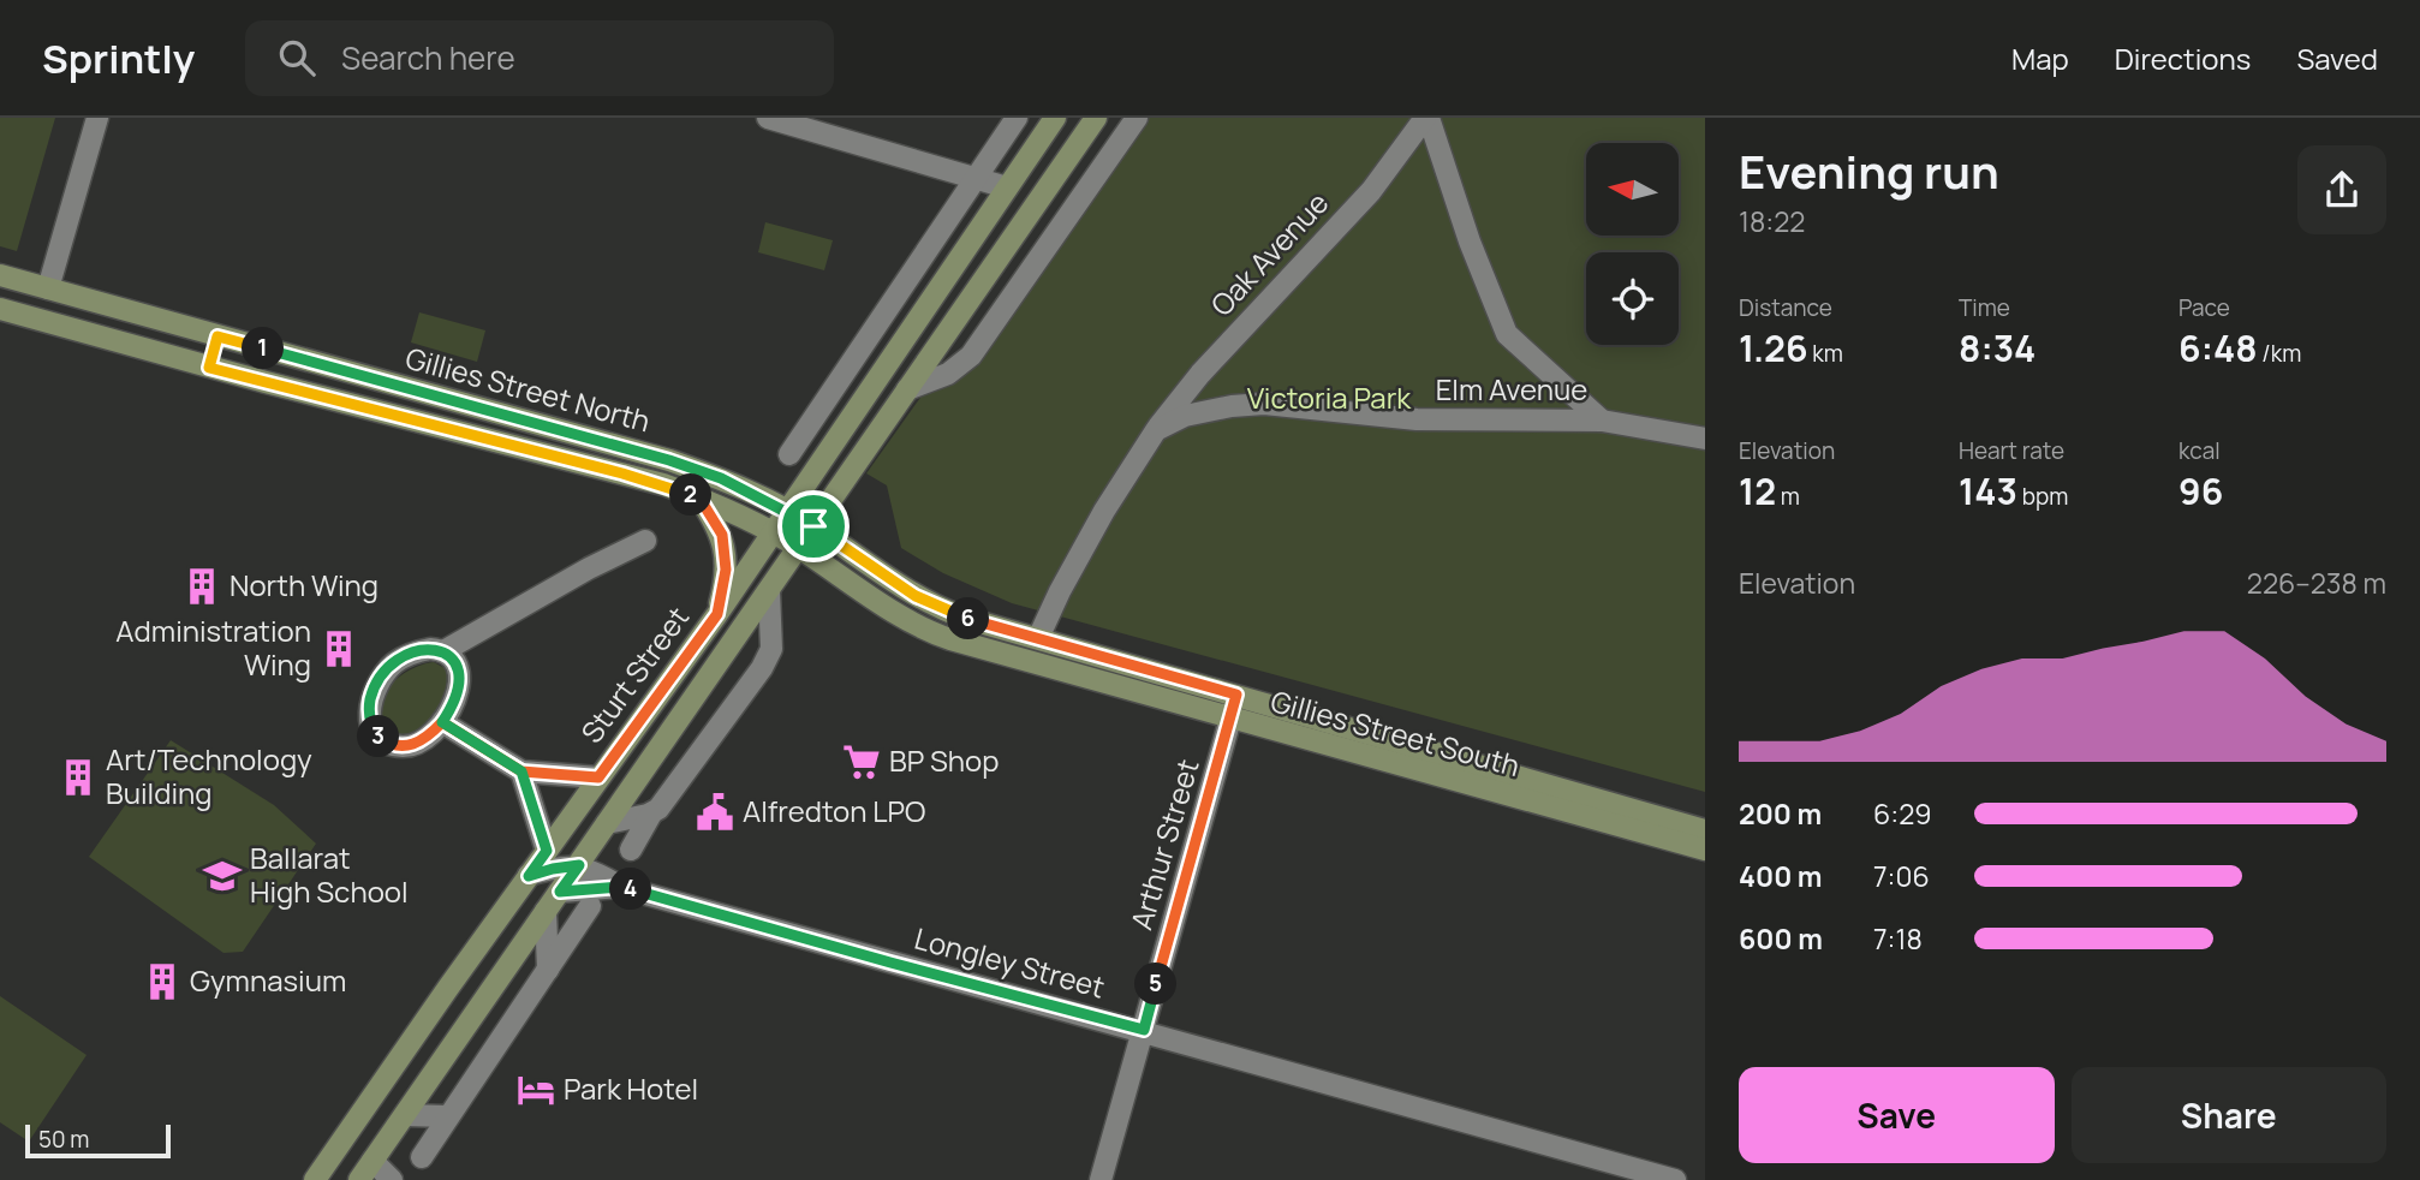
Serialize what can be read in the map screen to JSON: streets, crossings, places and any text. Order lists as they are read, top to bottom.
{
  "streets": {
    "main road": ["Gillies Street North", "Sturt Street", "Gillies Street South"],
    "street": [
      "Oak Avenue",
      "Elm Avenue",
      "Arthur Street",
      "Longley Street"
    ]
  },
  "crossings": [
    ["Oak Avenue", "Elm Avenue"],
    ["Gillies Street North", "Sturt Street"],
    ["Gillies Street North", "Gillies Street South"],
    ["Sturt Street", "Gillies Street South"],
    ["Sturt Street", "Longley Street"],
    ["Gillies Street South", "Arthur Street"],
    ["Arthur Street", "Longley Street"]
  ],
  "parks": ["Victoria Park"],
  "places": {
    "building": [
      "North Wing",
      "Administration Wing",
      "Art/Technology Building",
      "Gymnasium"
    ],
    "supermarket": ["BP Shop"],
    "public building": ["Alfredton LPO"],
    "school or university": ["Ballarat High School"],
    "hotel": ["Park Hotel"]
  },
  "scale_bar": "50 m",
  "north": "left",
  "page": {
    "header": "Sprintly",
    "search": "Search here",
    "nav": ["Map", "Directions", "Saved"],
    "heading": ["Evening run", "18:22"],
    "stats": [
      ["Distance", "1.26 km"],
      ["Time", "8:34"],
      ["Pace", "6:48 /km"],
      ["Elevation", "12 m"],
      ["Heart rate", "143 bpm"],
      ["kcal", "96"]
    ],
    "pins": [
      "1",
      "2",
      "6",
      "3",
      "4",
      "5"
    ],
    "chart": ["Elevation", "226–238 m"],
    "list": [
      {
        "name": "200 m",
        "note": "6:29"
      },
      {
        "name": "400 m",
        "note": "7:06"
      },
      {
        "name": "600 m",
        "note": "7:18"
      }
    ],
    "buttons": ["Save", "Share"],
    "scale": "50 m"
  }
}
